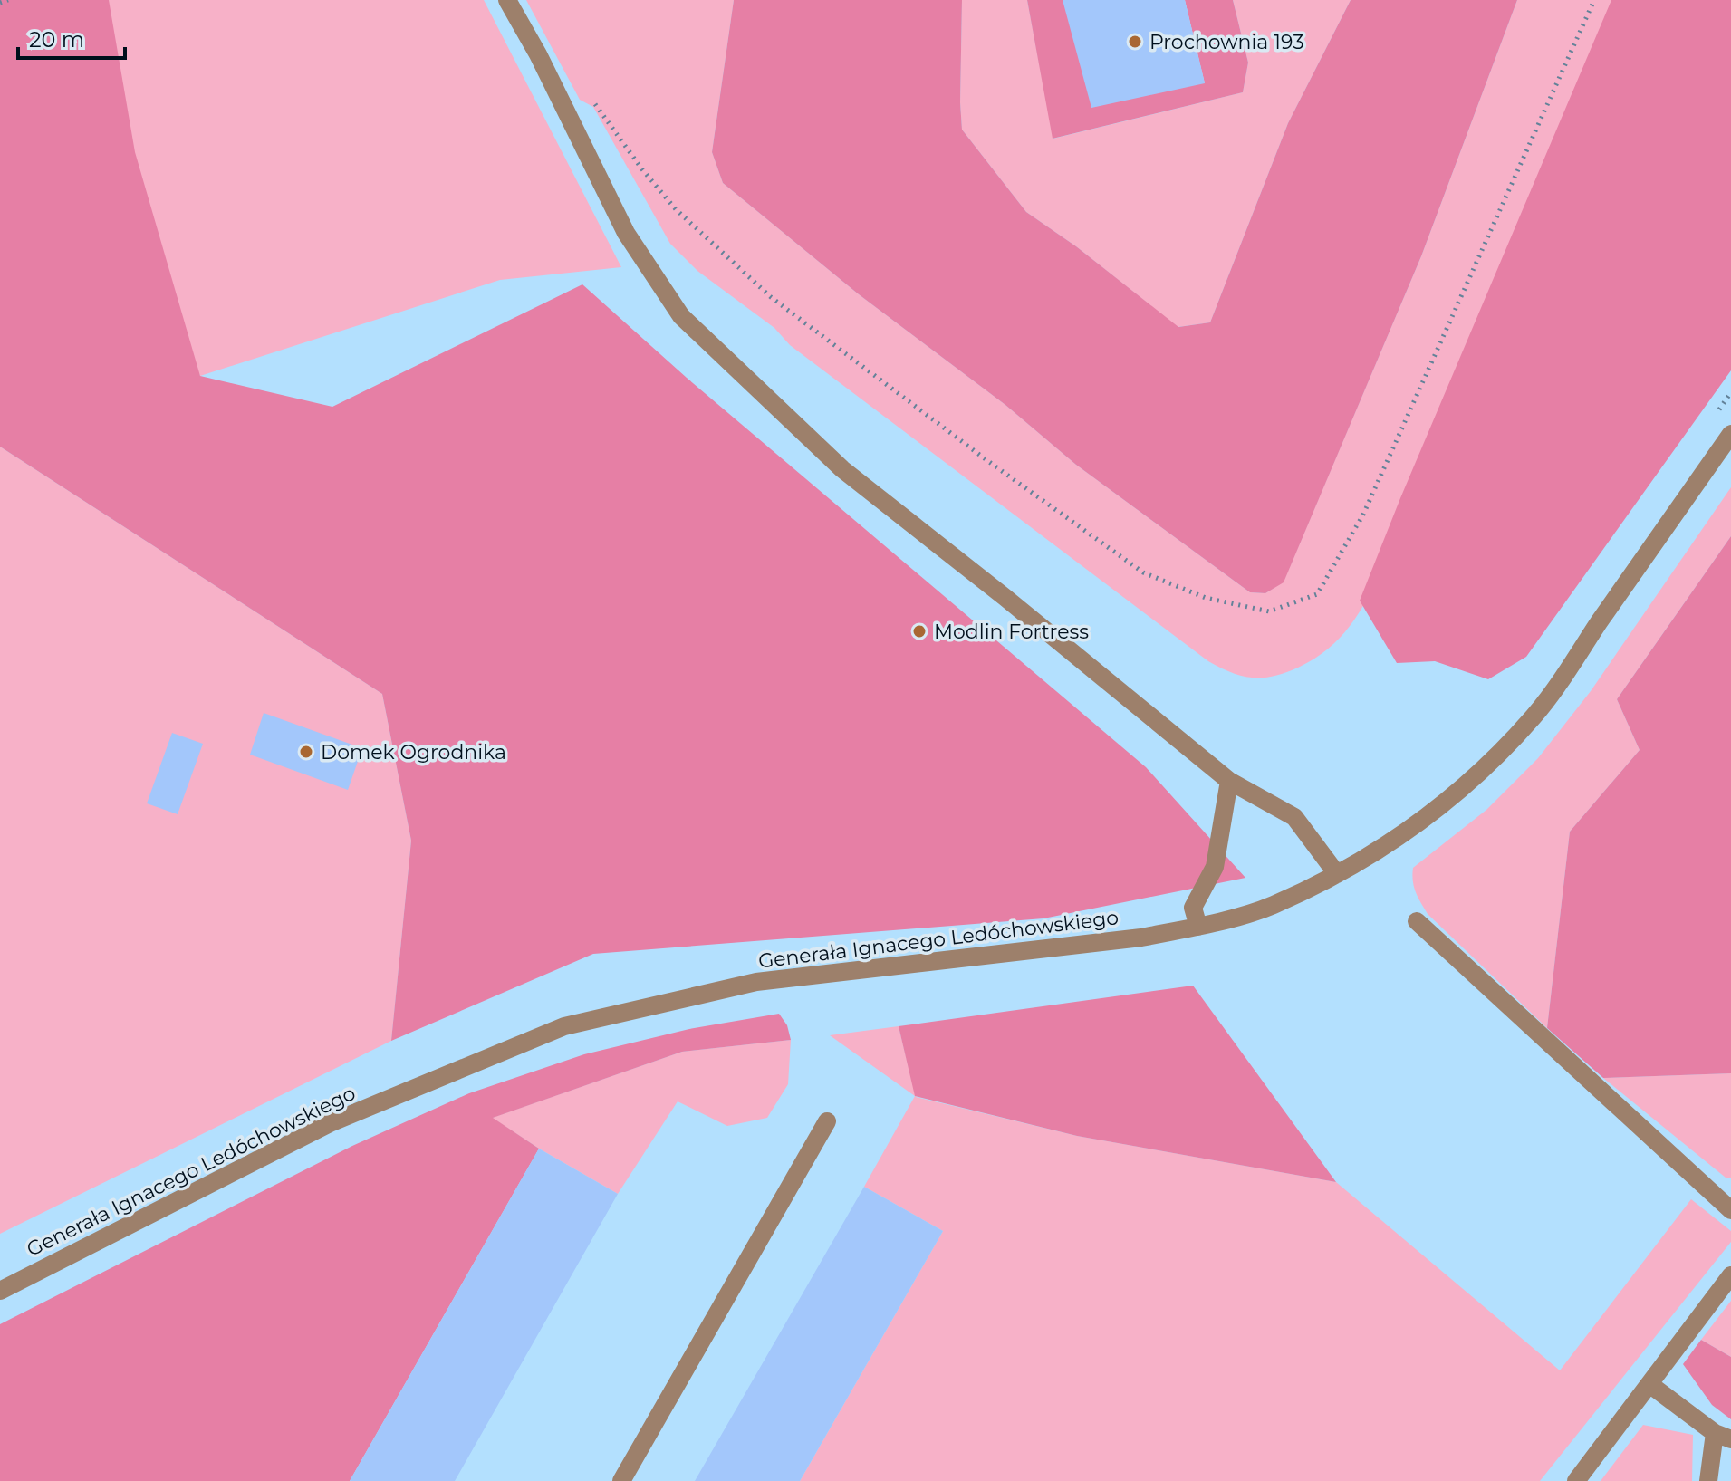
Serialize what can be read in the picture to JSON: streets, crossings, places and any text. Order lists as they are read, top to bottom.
{
  "streets": {
    "street": ["Generała Ignacego Ledóchowskiego"]
  },
  "places": ["Prochownia 193", "Modlin Fortress", "Domek Ogrodnika"],
  "scale_bar": "20 m"
}
